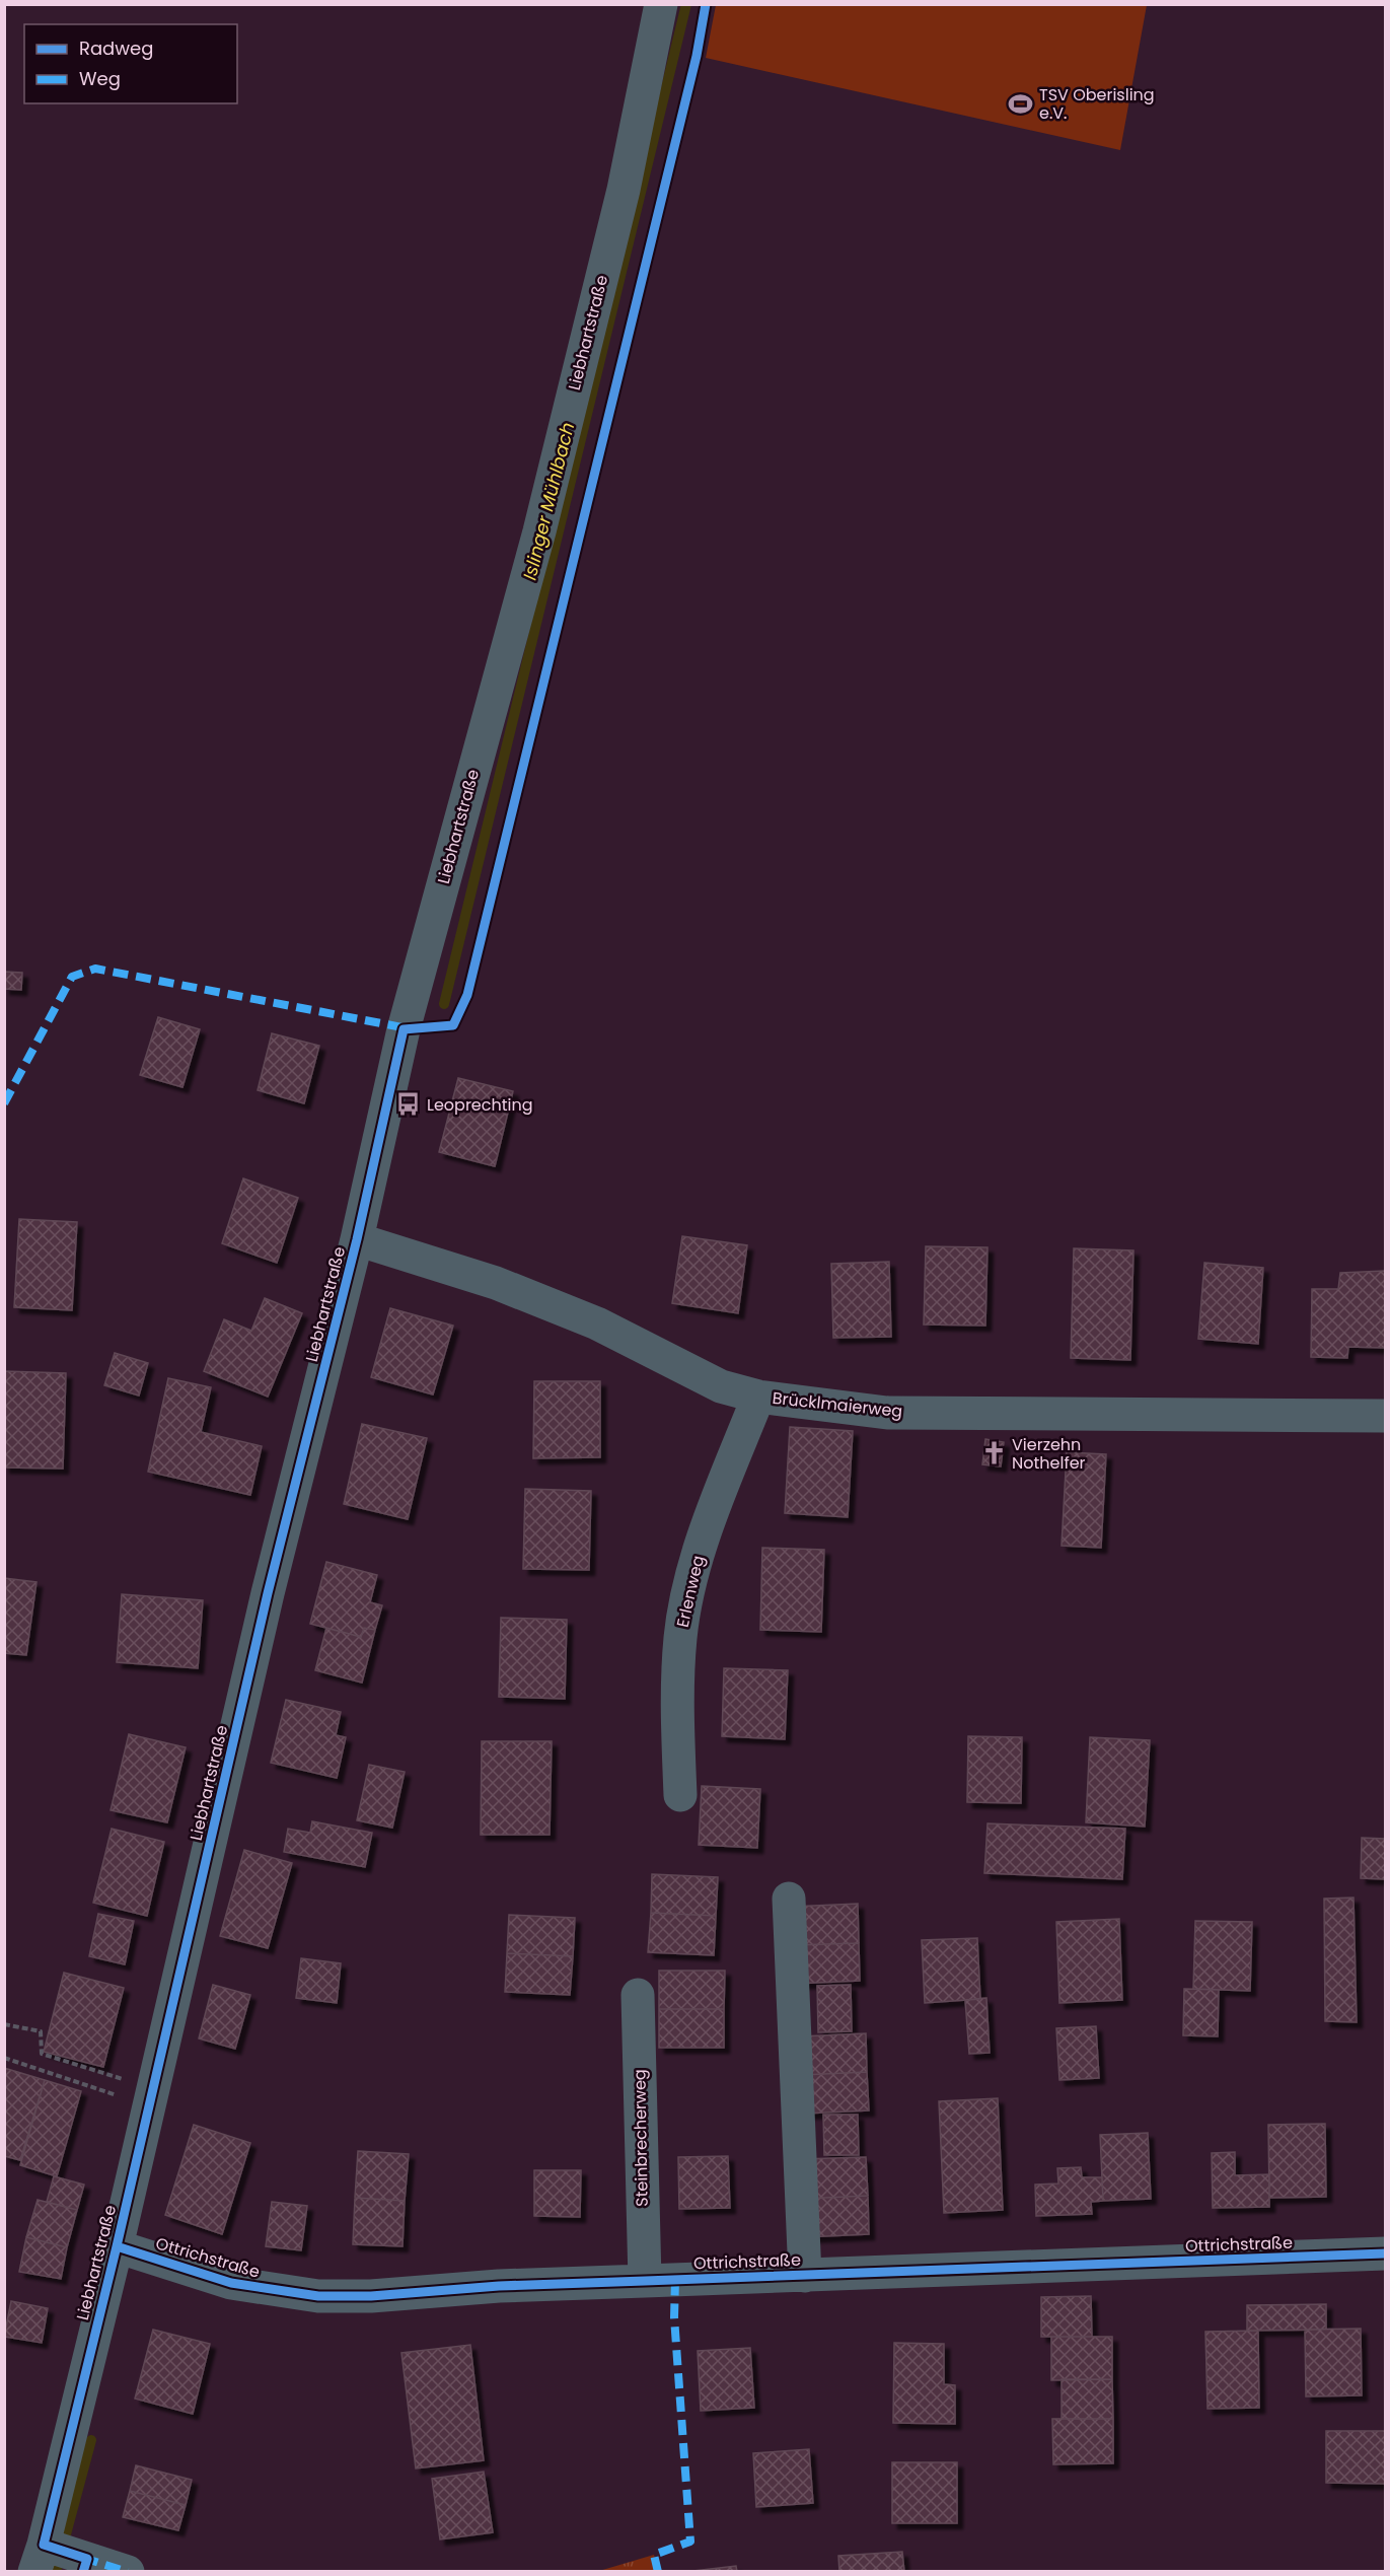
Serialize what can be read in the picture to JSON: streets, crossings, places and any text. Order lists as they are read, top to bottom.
{
  "streets": {
    "street": [
      "Liebhartstraße",
      "Brücklmaierweg",
      "Erlenweg",
      "Steinbrecherweg",
      "Ottrichstraße"
    ]
  },
  "crossings": [
    ["Liebhartstraße", "Brücklmaierweg"],
    ["Liebhartstraße", "Ottrichstraße"],
    ["Brücklmaierweg", "Erlenweg"],
    ["Steinbrecherweg", "Ottrichstraße"]
  ],
  "water": ["Islinger Mühlbach"],
  "places": {
    "sports": ["TSV Oberisling e.V."],
    "bus stop": ["Leoprechting"],
    "church": ["Vierzehn Nothelfer"]
  },
  "legend": ["Radweg", "Weg"]
}
